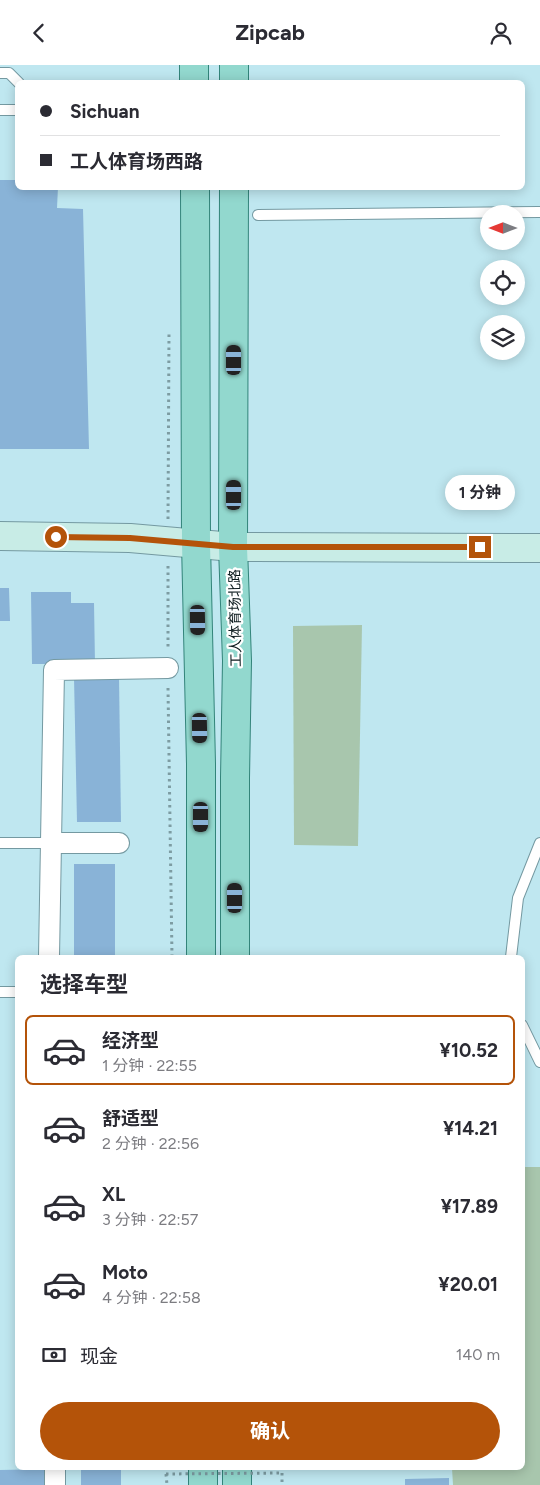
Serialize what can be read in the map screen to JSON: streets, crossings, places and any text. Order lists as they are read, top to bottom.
{
  "streets": {
    "main road": ["工人体育场北路"]
  },
  "north": "left",
  "page": {
    "header": "Zipcab",
    "banner": ["Sichuan", "工人体育场西路"],
    "bubble": "1 分钟",
    "heading": "选择车型",
    "list": [
      {
        "name": "经济型",
        "note": "1 分钟 · 22:55",
        "value": "¥10.52"
      },
      {
        "name": "舒适型",
        "note": "2 分钟 · 22:56",
        "value": "¥14.21"
      },
      {
        "name": "XL",
        "note": "3 分钟 · 22:57",
        "value": "¥17.89"
      },
      {
        "name": "Moto",
        "note": "4 分钟 · 22:58",
        "value": "¥20.01"
      }
    ],
    "pay": ["现金", "140 m"],
    "buttons": "确认"
  }
}
